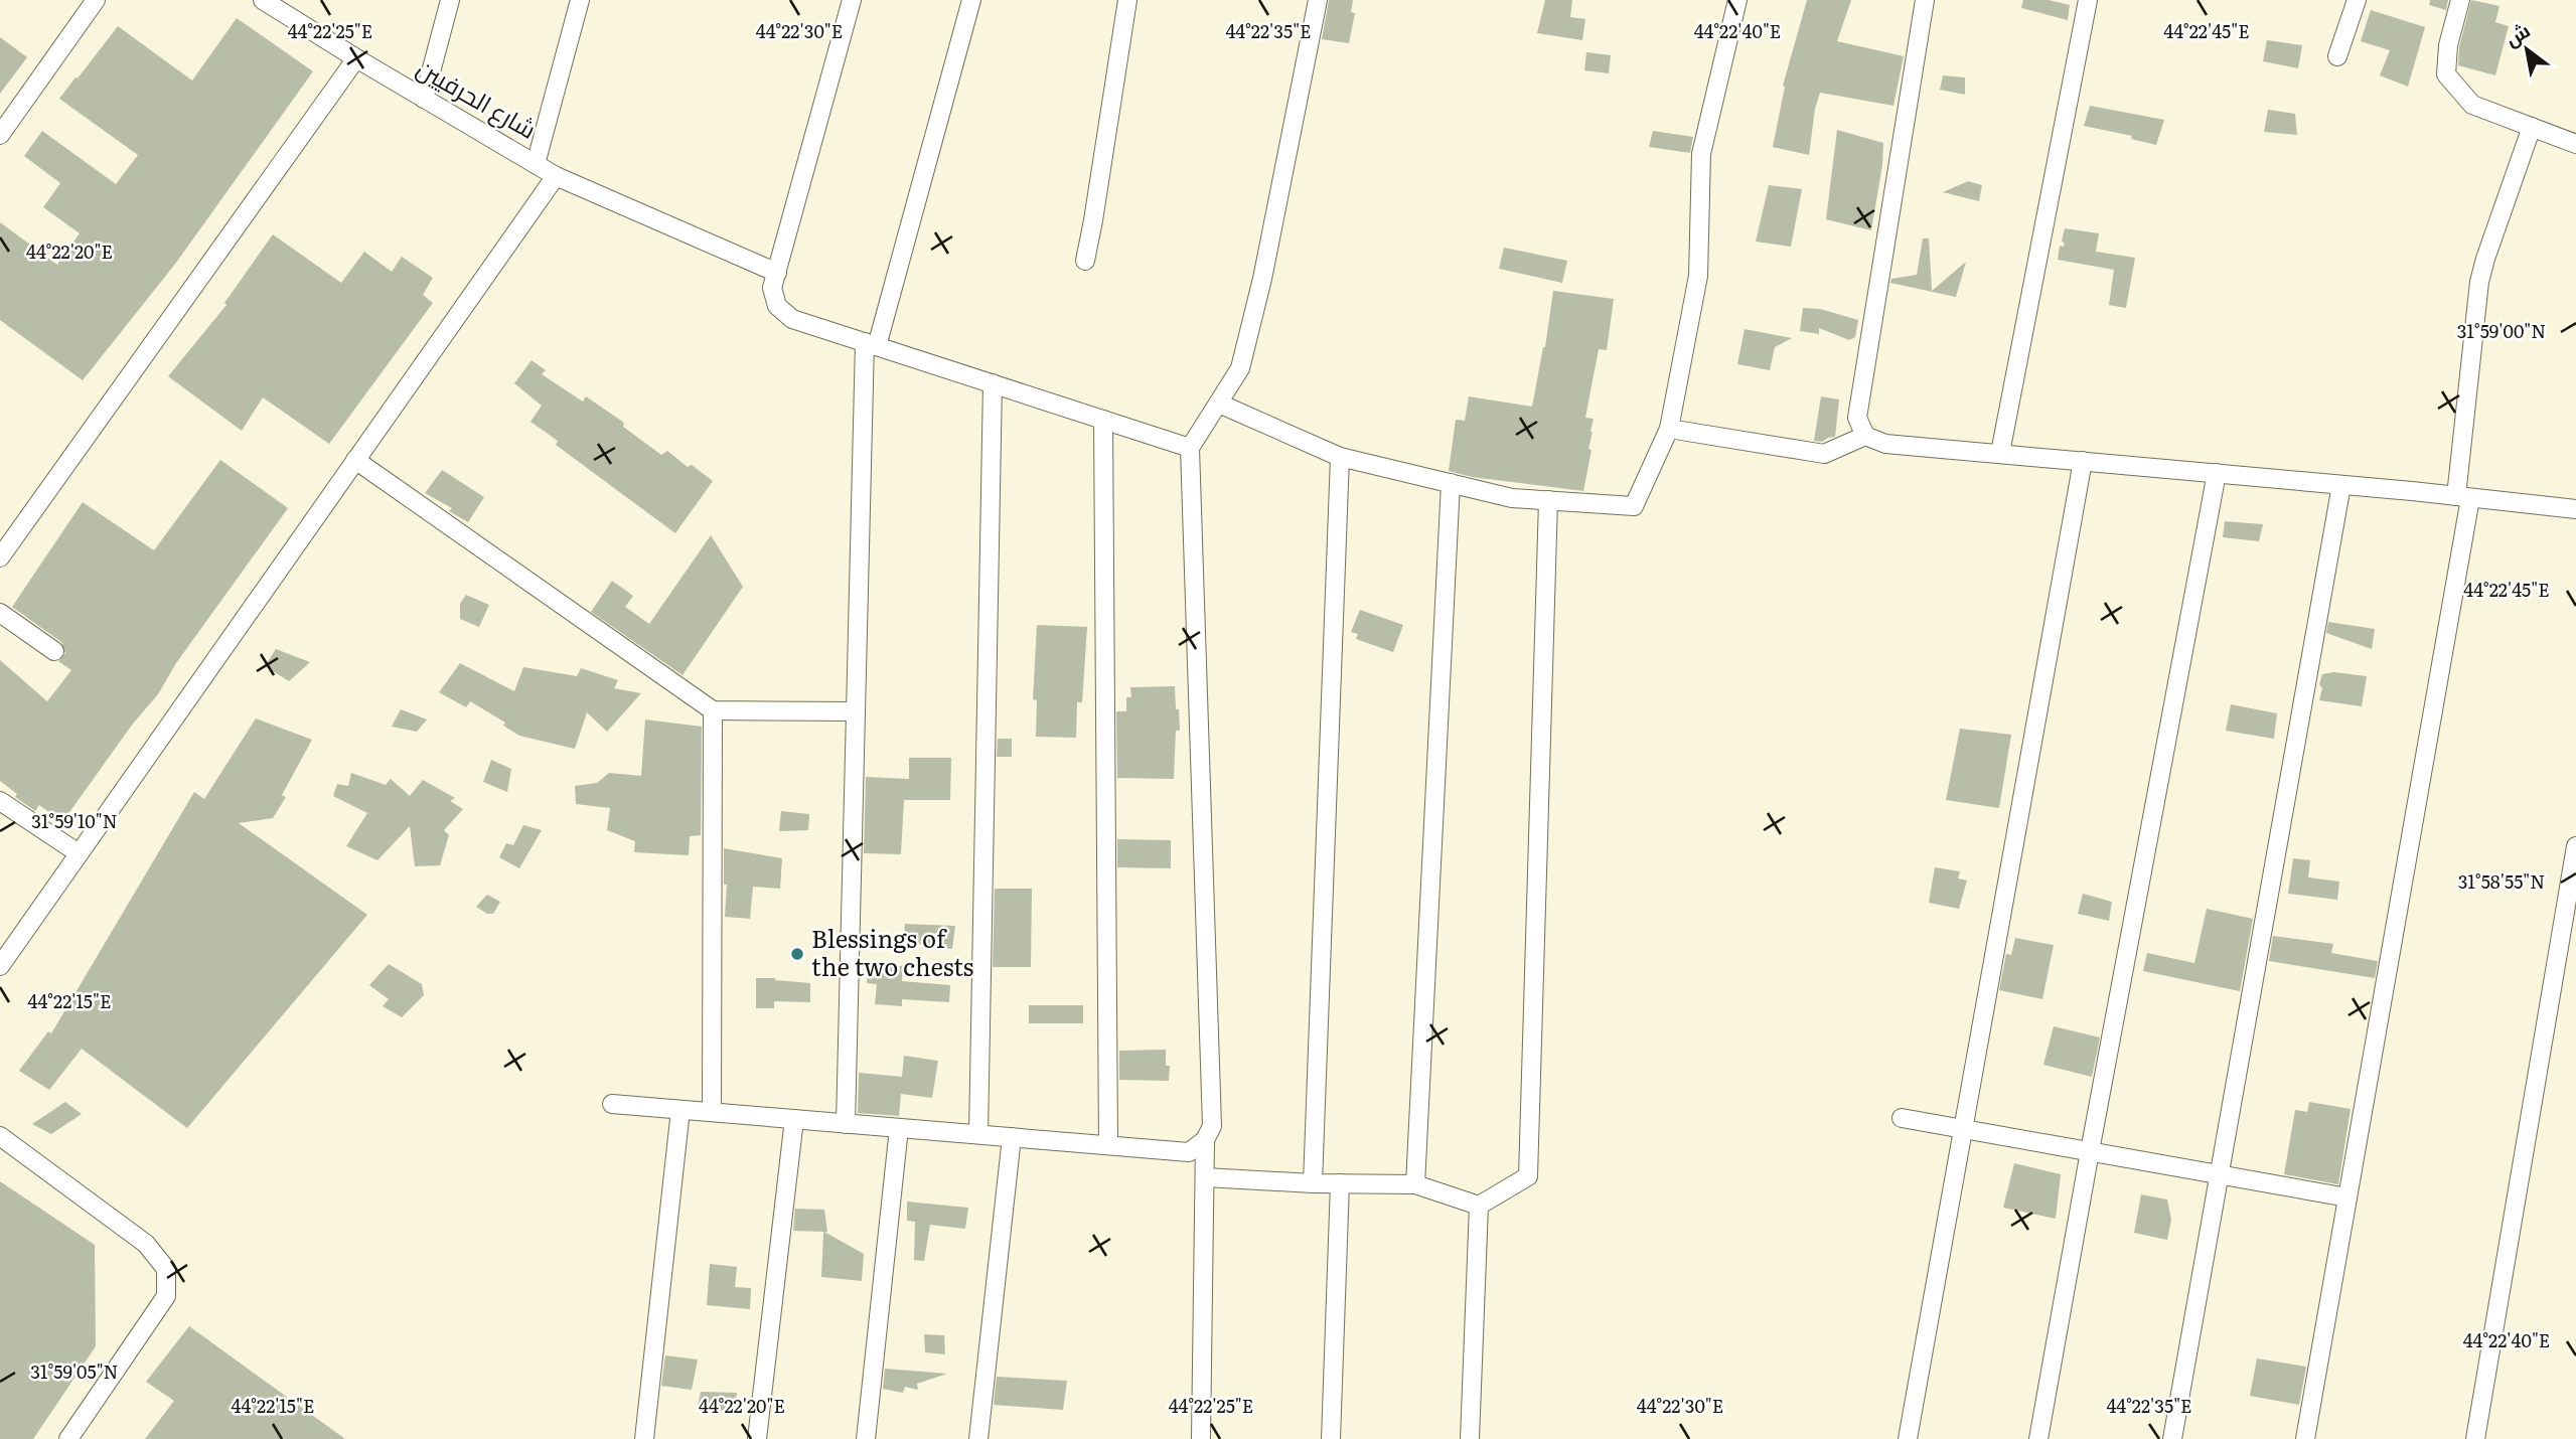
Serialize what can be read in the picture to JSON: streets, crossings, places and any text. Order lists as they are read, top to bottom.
{
  "streets": {
    "street": ["شارع الحرفيين"]
  },
  "places": ["Blessings of the two chests"],
  "north": "top left",
  "coordinates": [
    "44°22'30\"E",
    "44°22'35\"E",
    "44°22'25\"E",
    "44°22'40\"E",
    "44°22'45\"E",
    "44°22'20\"E",
    "31°59'00\"N",
    "31°59'10\"N",
    "31°58'55\"N",
    "44°22'15\"E",
    "31°59'05\"N"
  ]
}
